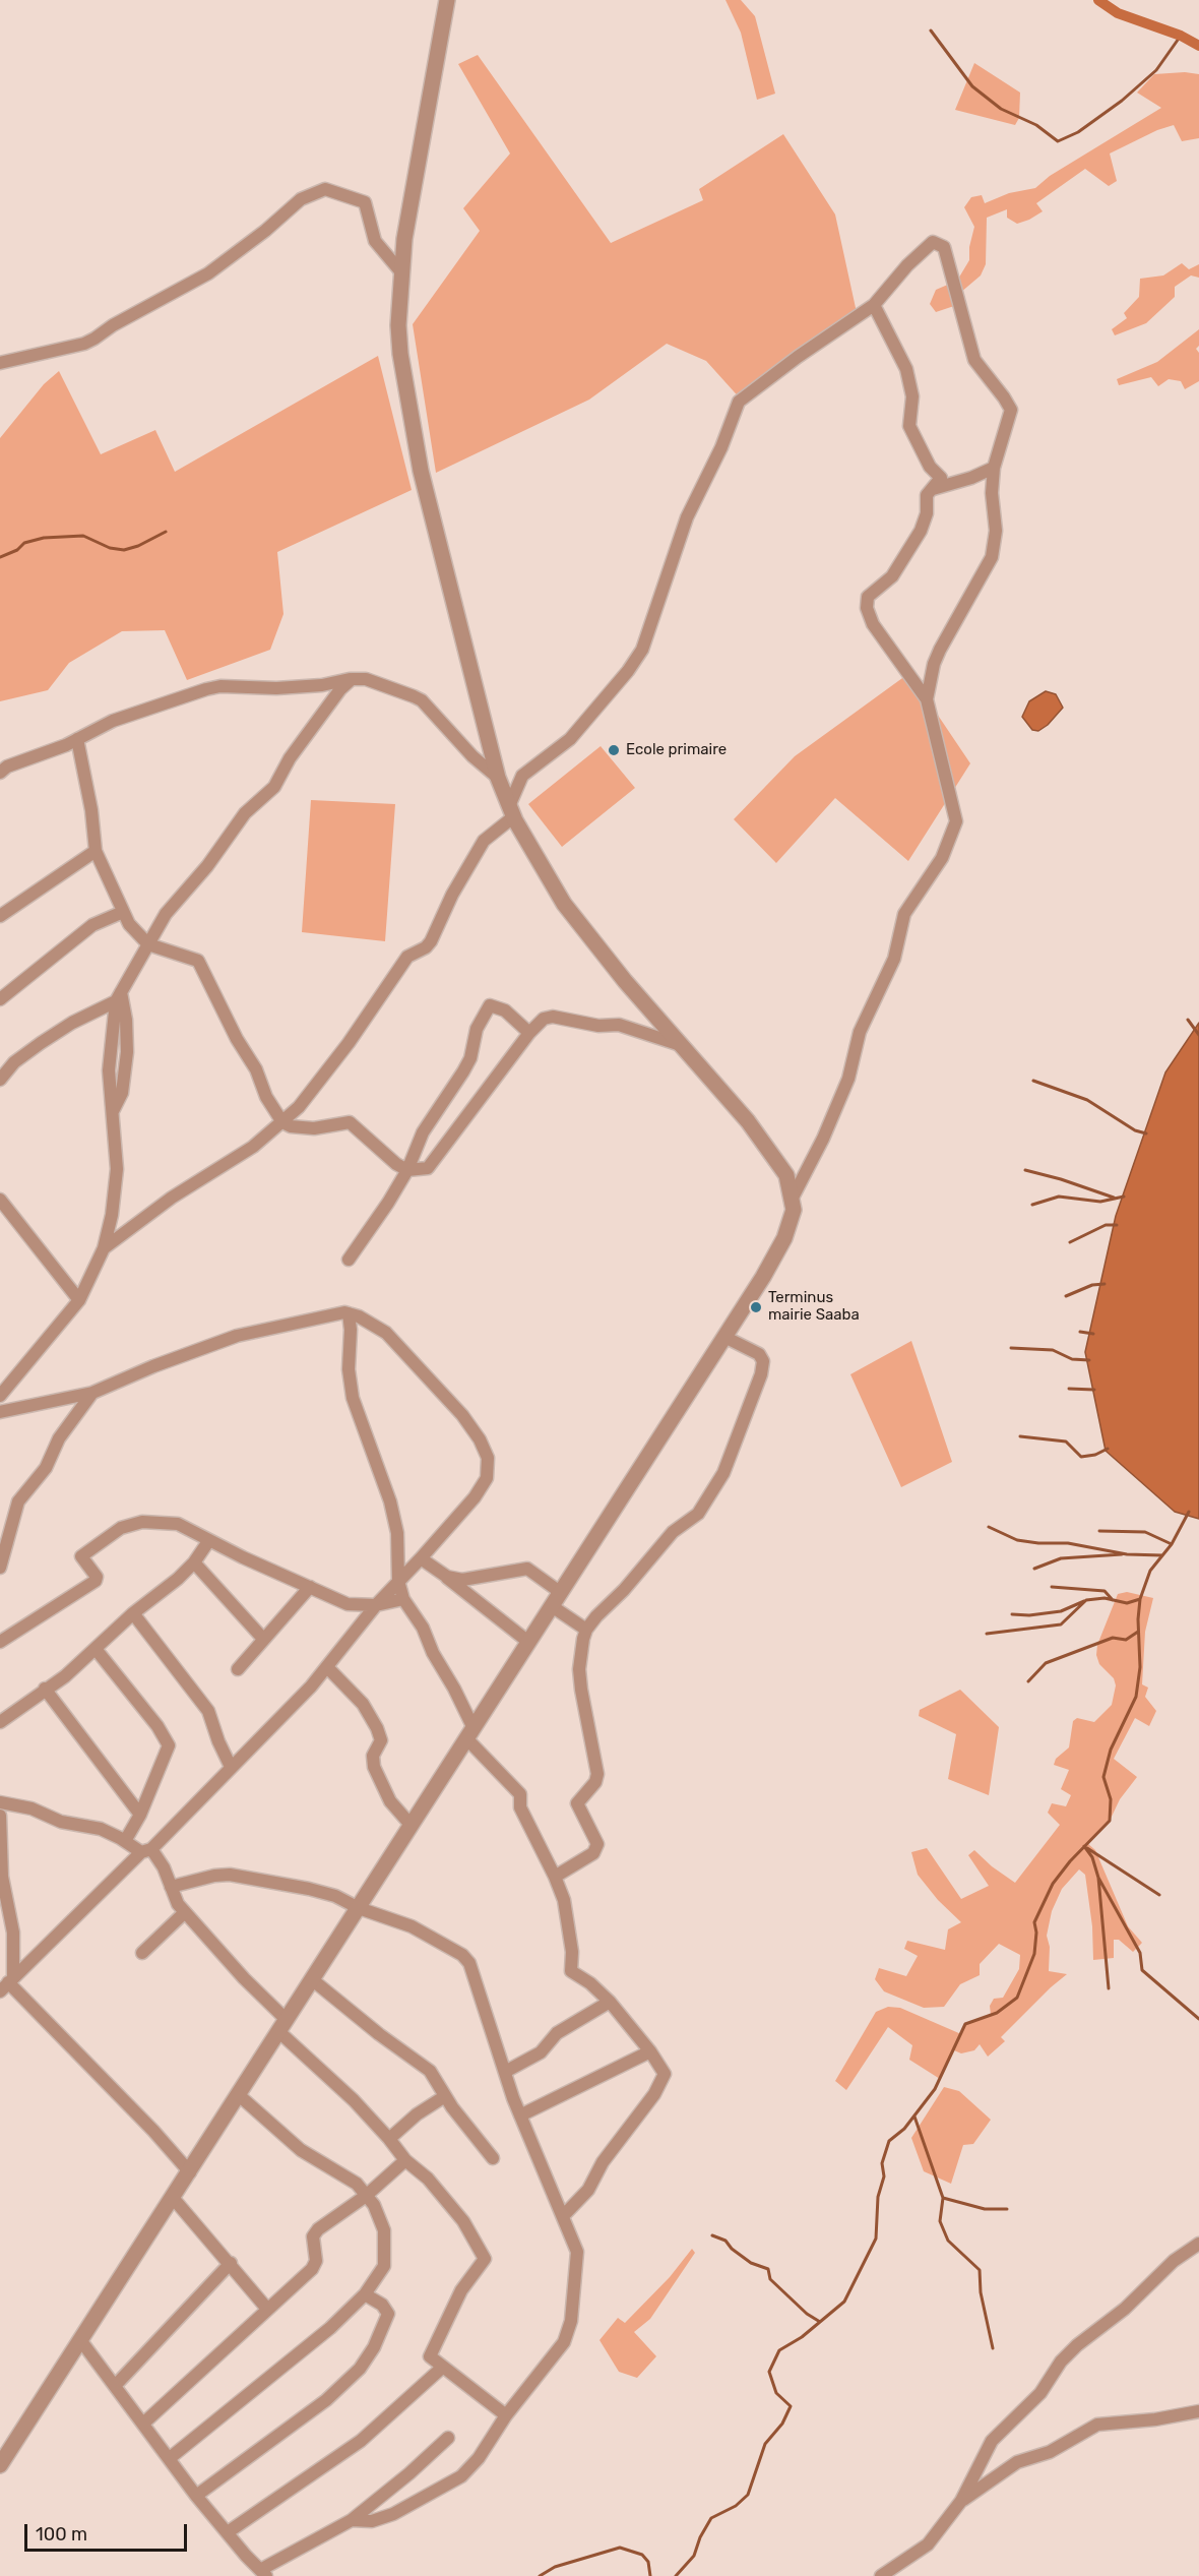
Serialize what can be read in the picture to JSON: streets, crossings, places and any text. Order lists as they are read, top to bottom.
{
  "places": ["Ecole primaire", "Terminus mairie Saaba"],
  "scale_bar": "100 m"
}
